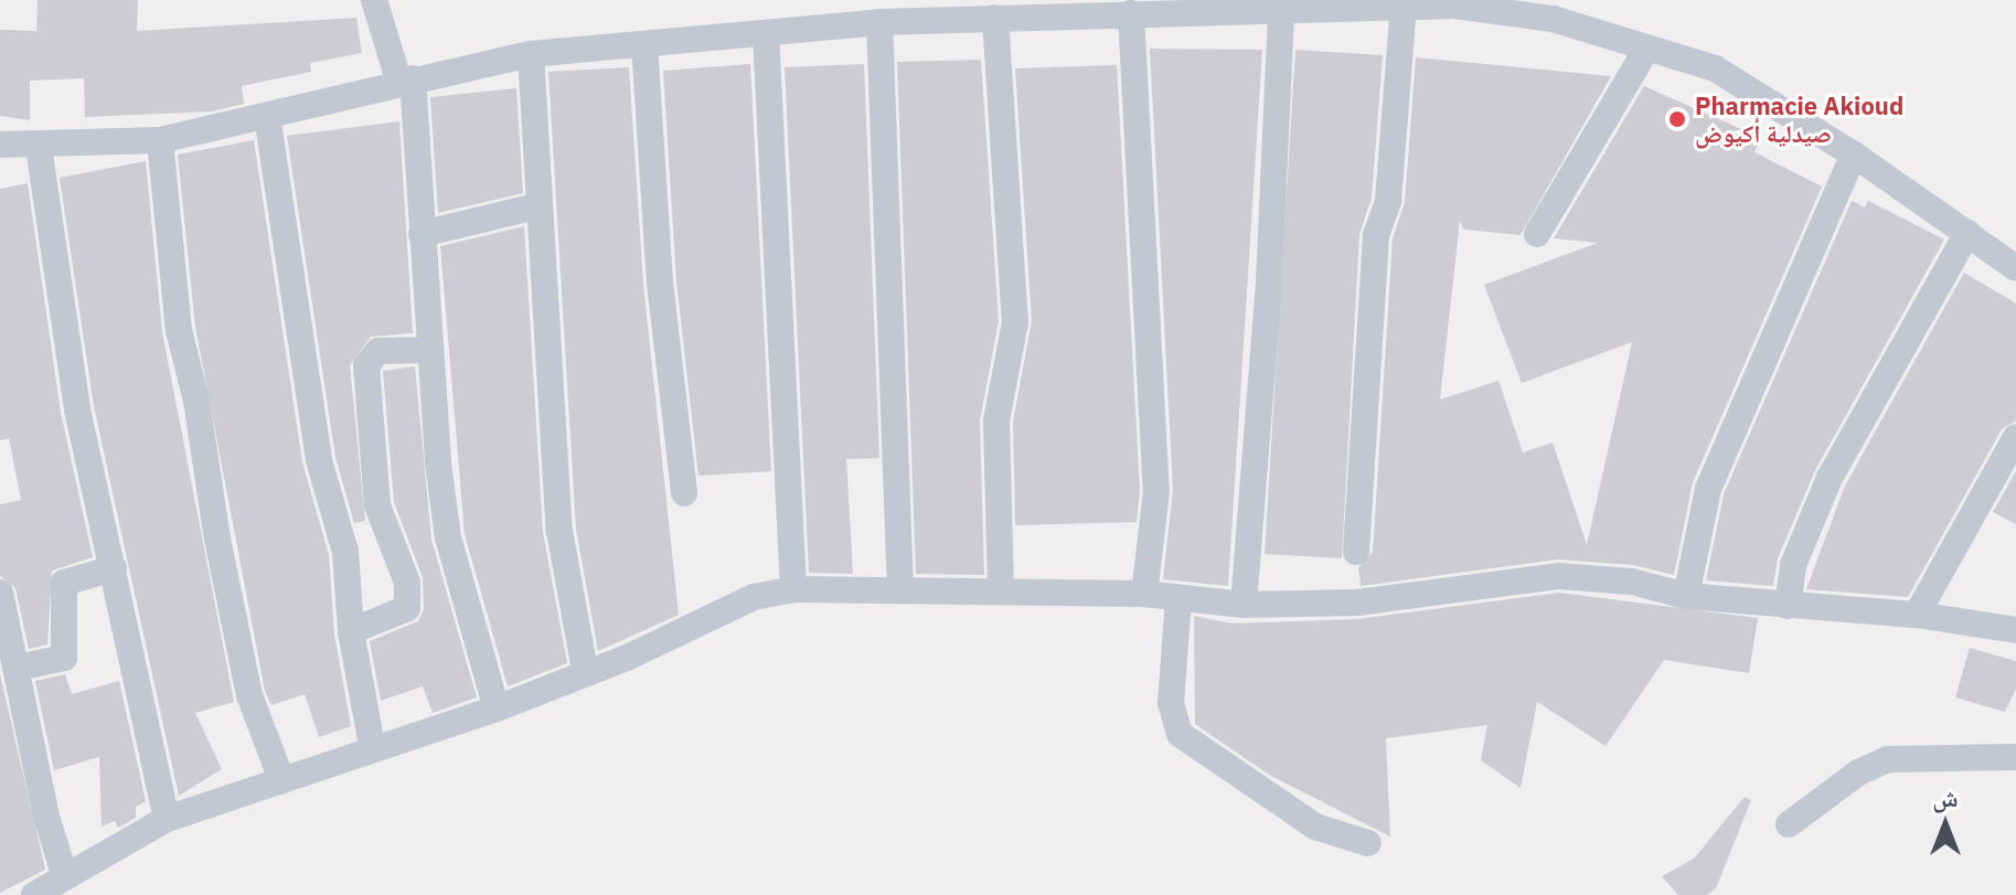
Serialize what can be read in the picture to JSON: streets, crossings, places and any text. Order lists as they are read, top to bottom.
{
  "places": ["Pharmacie Akioud صيدلية أكيوض"],
  "north": "top"
}
